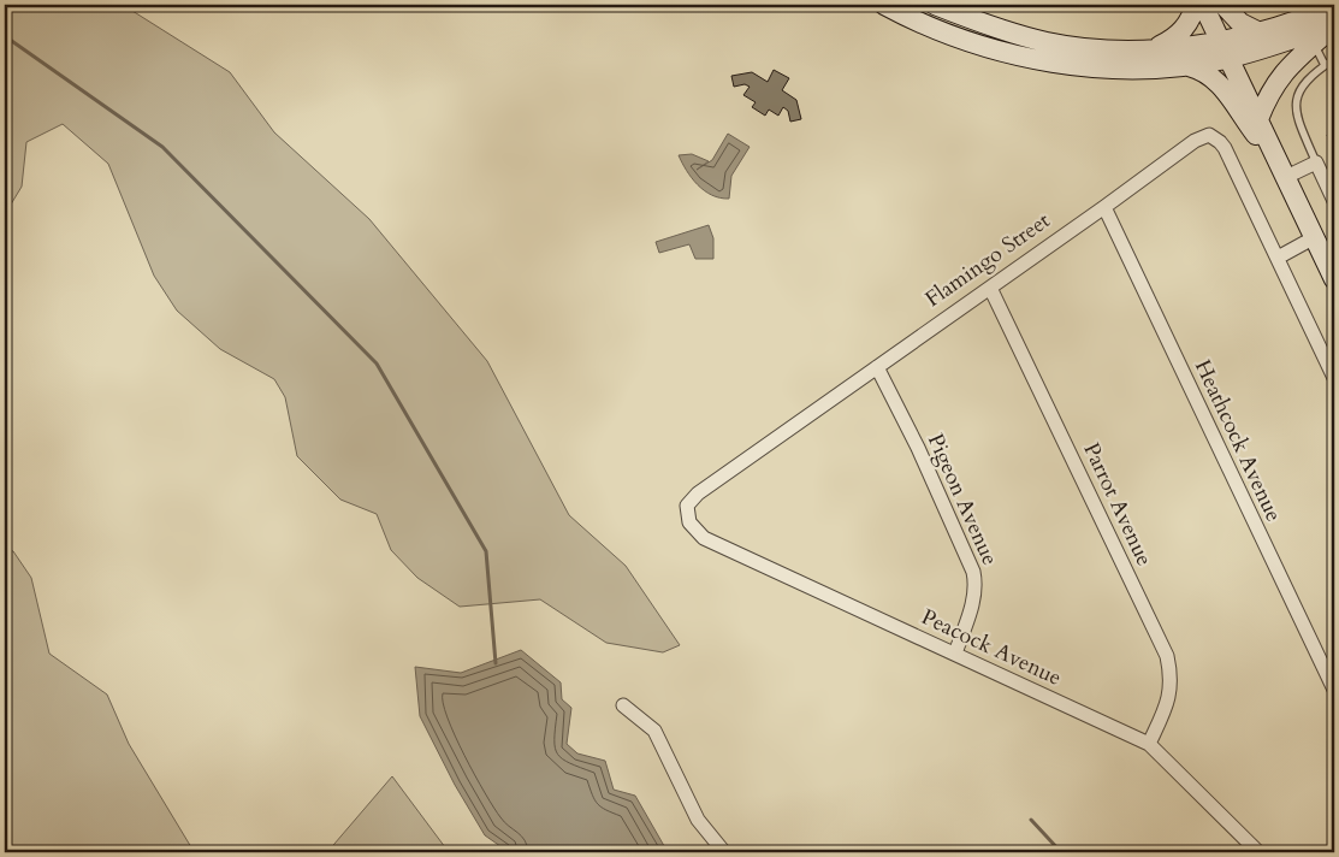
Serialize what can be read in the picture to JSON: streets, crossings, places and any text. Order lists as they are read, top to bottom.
{
  "streets": {
    "street": [
      "Flamingo Street",
      "Heathcock Avenue",
      "Pigeon Avenue",
      "Parrot Avenue",
      "Peacock Avenue"
    ]
  },
  "crossings": [
    ["Flamingo Street", "Heathcock Avenue"],
    ["Flamingo Street", "Pigeon Avenue"],
    ["Flamingo Street", "Parrot Avenue"],
    ["Flamingo Street", "Peacock Avenue"],
    ["Pigeon Avenue", "Peacock Avenue"],
    ["Parrot Avenue", "Peacock Avenue"]
  ]
}
